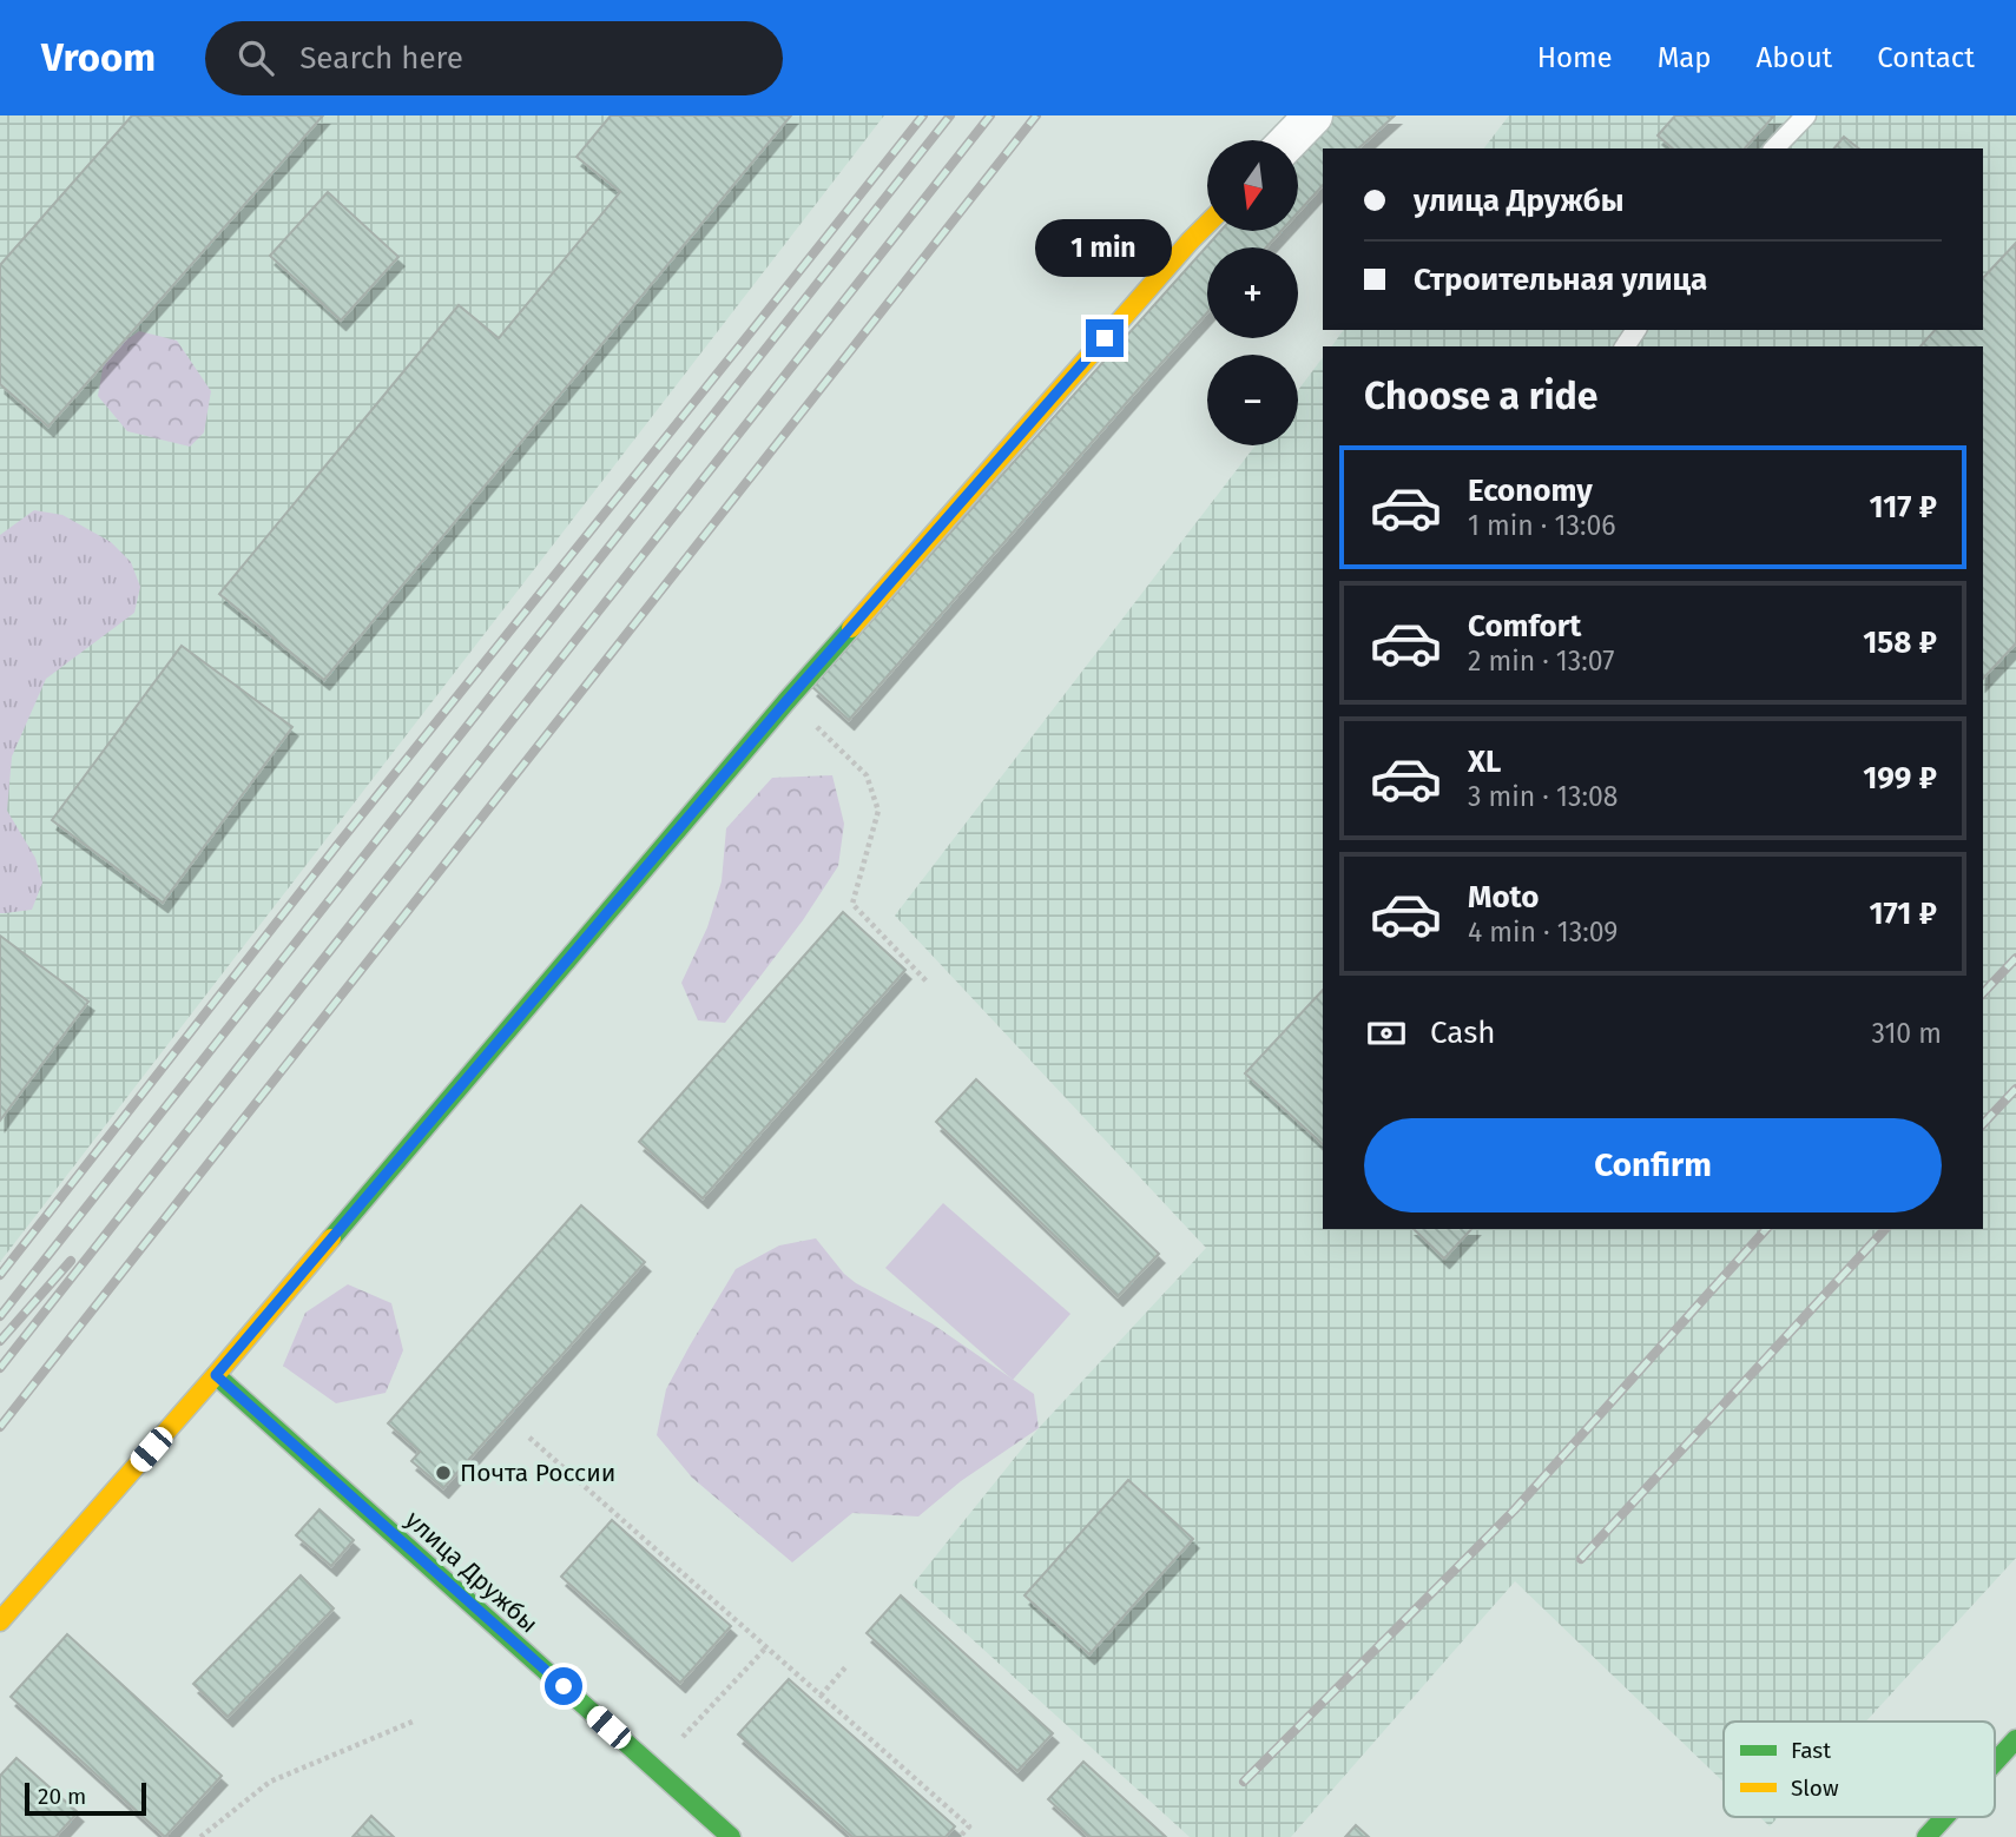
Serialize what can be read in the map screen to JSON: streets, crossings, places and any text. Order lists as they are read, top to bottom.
{
  "streets": {
    "street": ["улица Дружбы"]
  },
  "places": ["Почта России"],
  "legend": ["Fast", "Slow"],
  "scale_bar": "20 m",
  "north": "bottom",
  "page": {
    "header": "Vroom",
    "search": "Search here",
    "nav": [
      "Home",
      "Map",
      "About",
      "Contact"
    ],
    "map_buttons": ["+", "−"],
    "banner": ["улица Дружбы", "Строительная улица"],
    "bubble": "1 min",
    "heading": "Choose a ride",
    "list": [
      {
        "name": "Economy",
        "note": "1 min · 13:06",
        "value": "117 ₽"
      },
      {
        "name": "Comfort",
        "note": "2 min · 13:07",
        "value": "158 ₽"
      },
      {
        "name": "XL",
        "note": "3 min · 13:08",
        "value": "199 ₽"
      },
      {
        "name": "Moto",
        "note": "4 min · 13:09",
        "value": "171 ₽"
      }
    ],
    "pay": ["Cash", "310 m"],
    "buttons": "Confirm",
    "scale": "20 m"
  }
}
